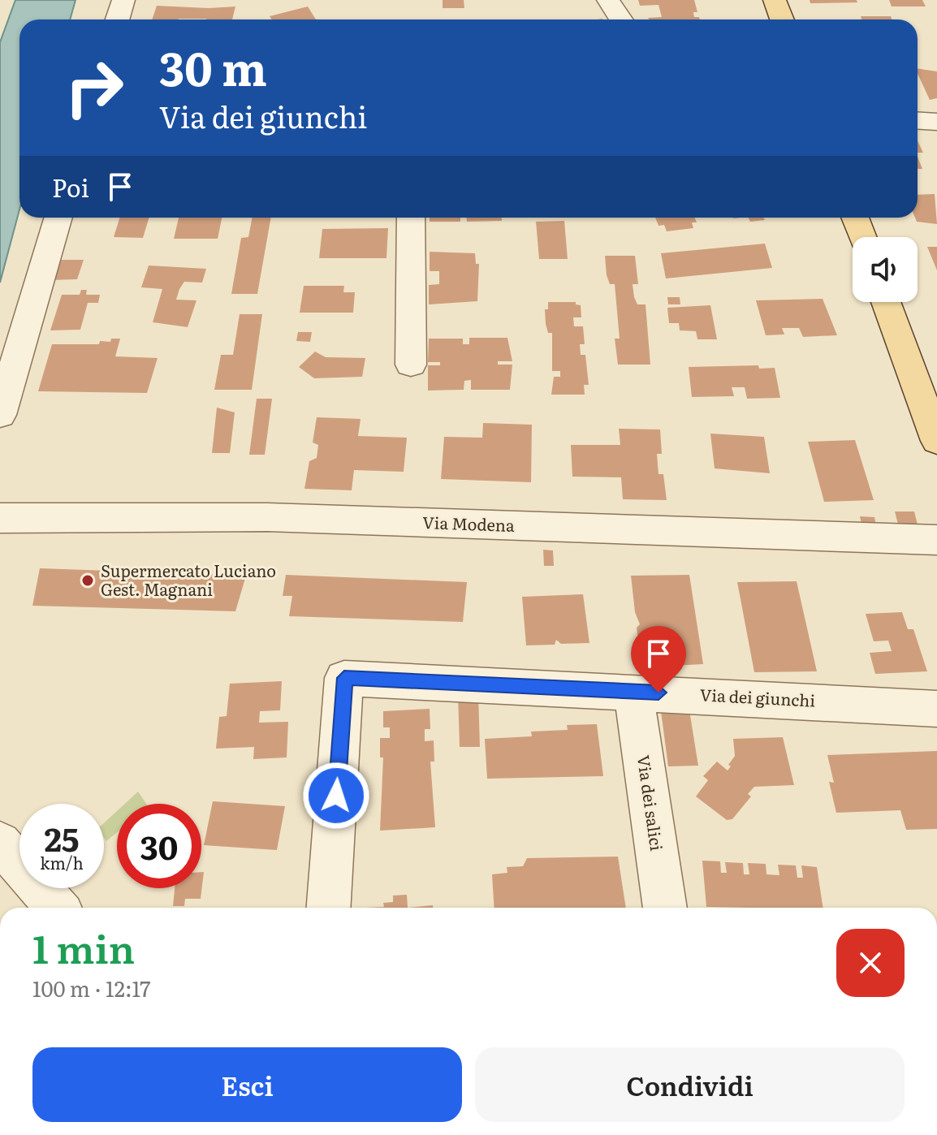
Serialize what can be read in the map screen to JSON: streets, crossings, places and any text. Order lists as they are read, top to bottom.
{
  "streets": {
    "street": ["Via Modena", "Via dei giunchi", "Via dei salici"]
  },
  "crossings": [
    ["Via dei giunchi", "Via dei salici"]
  ],
  "places": ["Supermercato Luciano Gest. Magnani"],
  "page": {
    "turn": ["30 m", "Via dei giunchi"],
    "then": "Poi",
    "speed": "25 km/h",
    "limit": "30",
    "heading": ["1 min", "100 m · 12:17"],
    "buttons": ["Esci", "Condividi"]
  }
}
